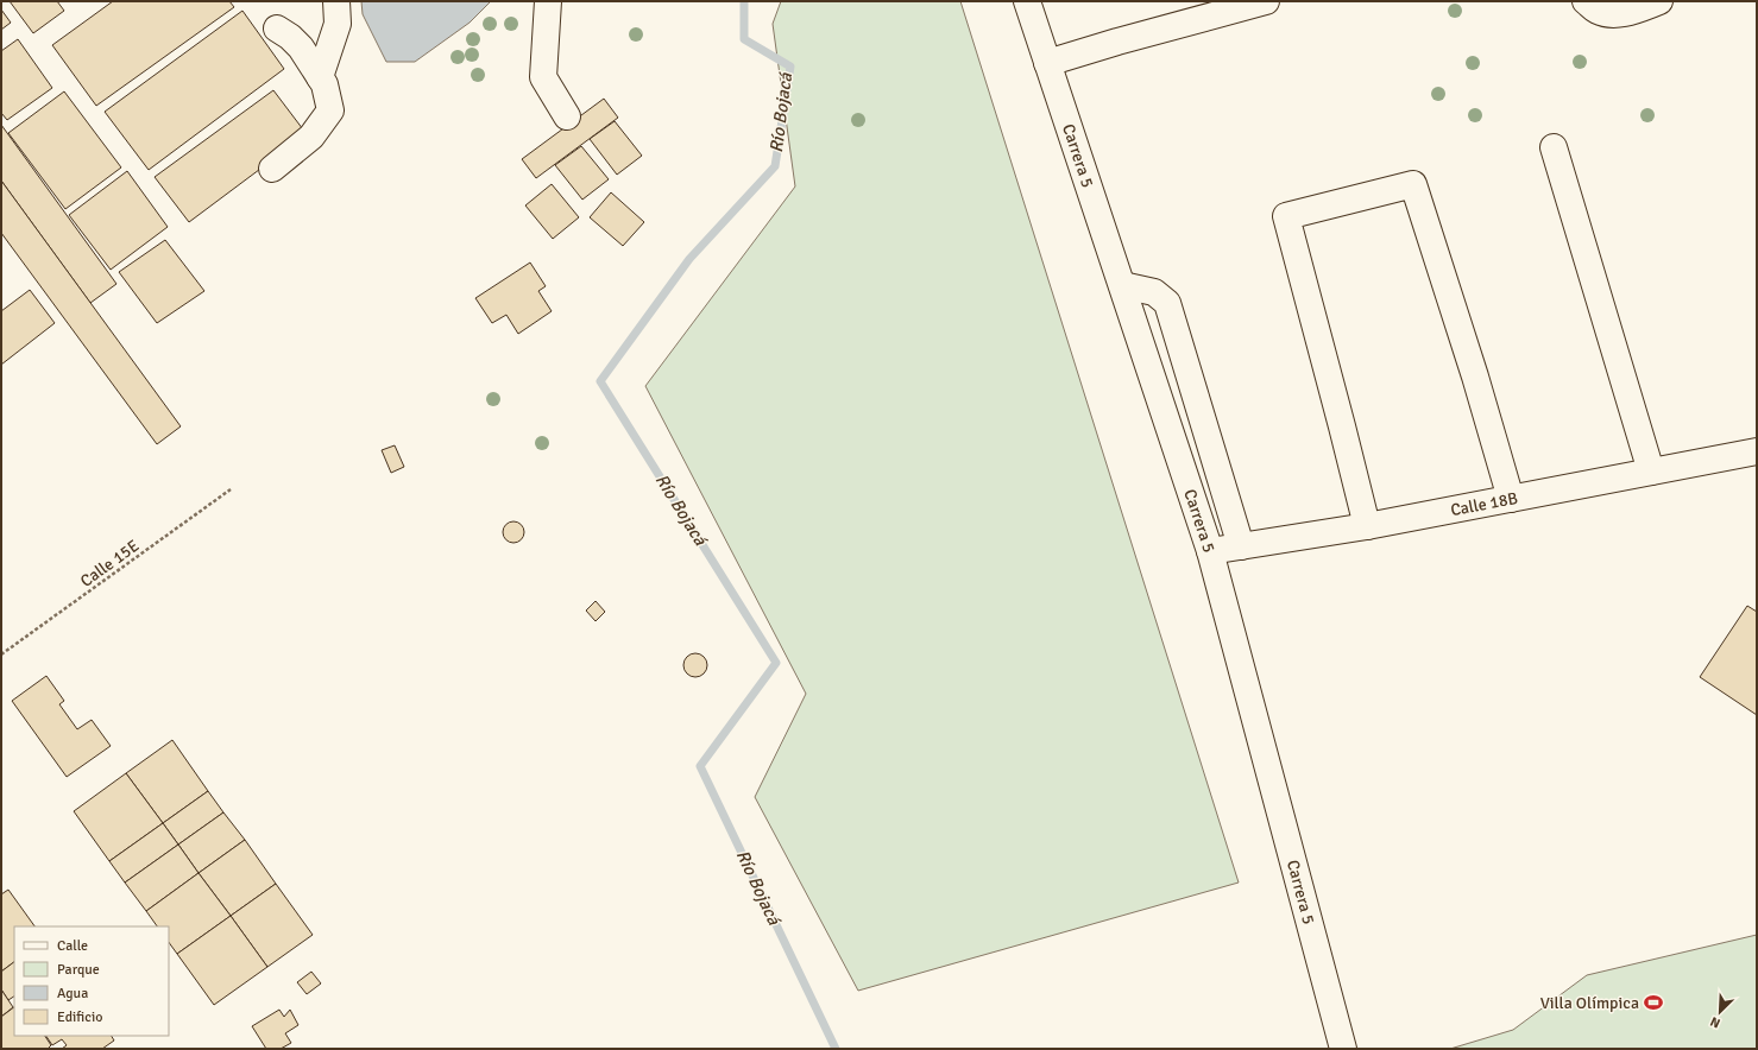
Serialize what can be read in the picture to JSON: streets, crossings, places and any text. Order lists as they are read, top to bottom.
{
  "streets": {
    "street": ["Carrera 5", "Calle 18B"],
    "path": ["Calle 15E"]
  },
  "crossings": [
    ["Carrera 5", "Calle 18B"]
  ],
  "water": ["Río Bojacá"],
  "places": {
    "sports": ["Villa Olímpica"]
  },
  "legend": [
    "Calle",
    "Parque",
    "Agua",
    "Edificio"
  ],
  "north": "bottom left"
}
